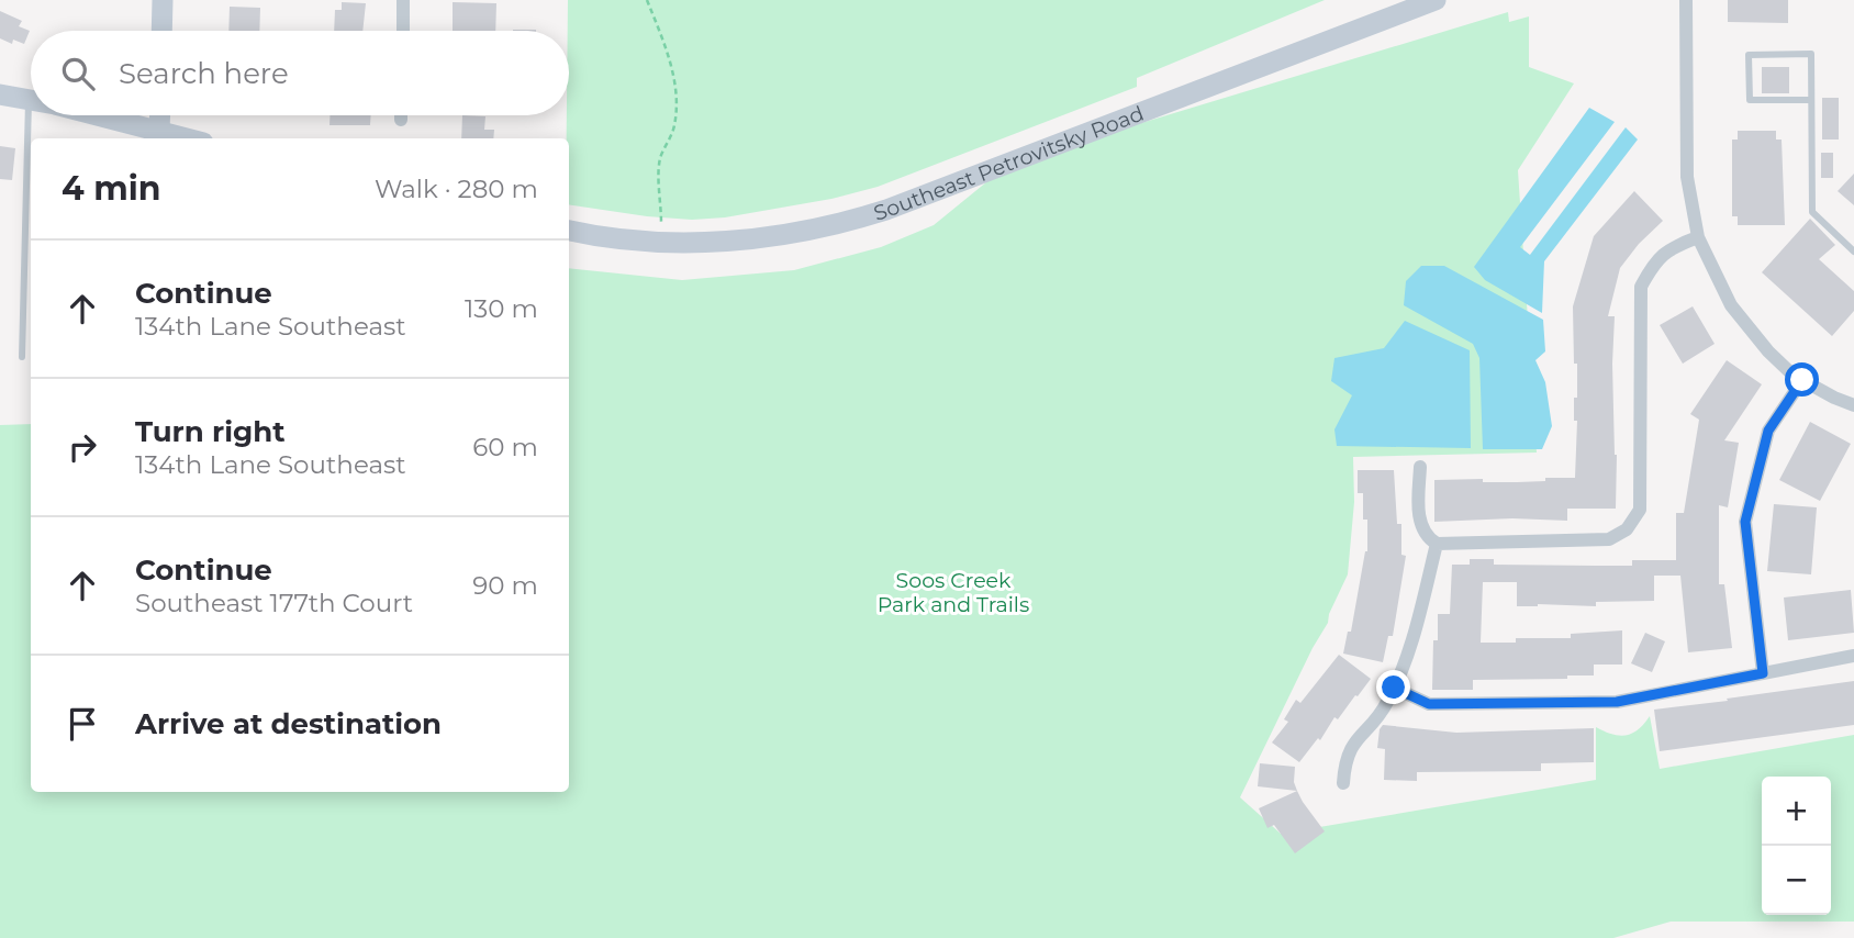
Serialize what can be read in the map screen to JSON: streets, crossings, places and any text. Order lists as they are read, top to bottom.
{
  "streets": {
    "main road": ["Southeast Petrovitsky Road"]
  },
  "parks": ["Soos Creek Park and Trails"],
  "page": {
    "search": "Search here",
    "heading": ["4 min", "Walk · 280 m"],
    "list": [
      ["Continue", "134th Lane Southeast", "130 m"],
      ["Turn right", "134th Lane Southeast", "60 m"],
      ["Continue", "Southeast 177th Court", "90 m"],
      "Arrive at destination"
    ],
    "map_buttons": ["+", "−"]
  }
}
